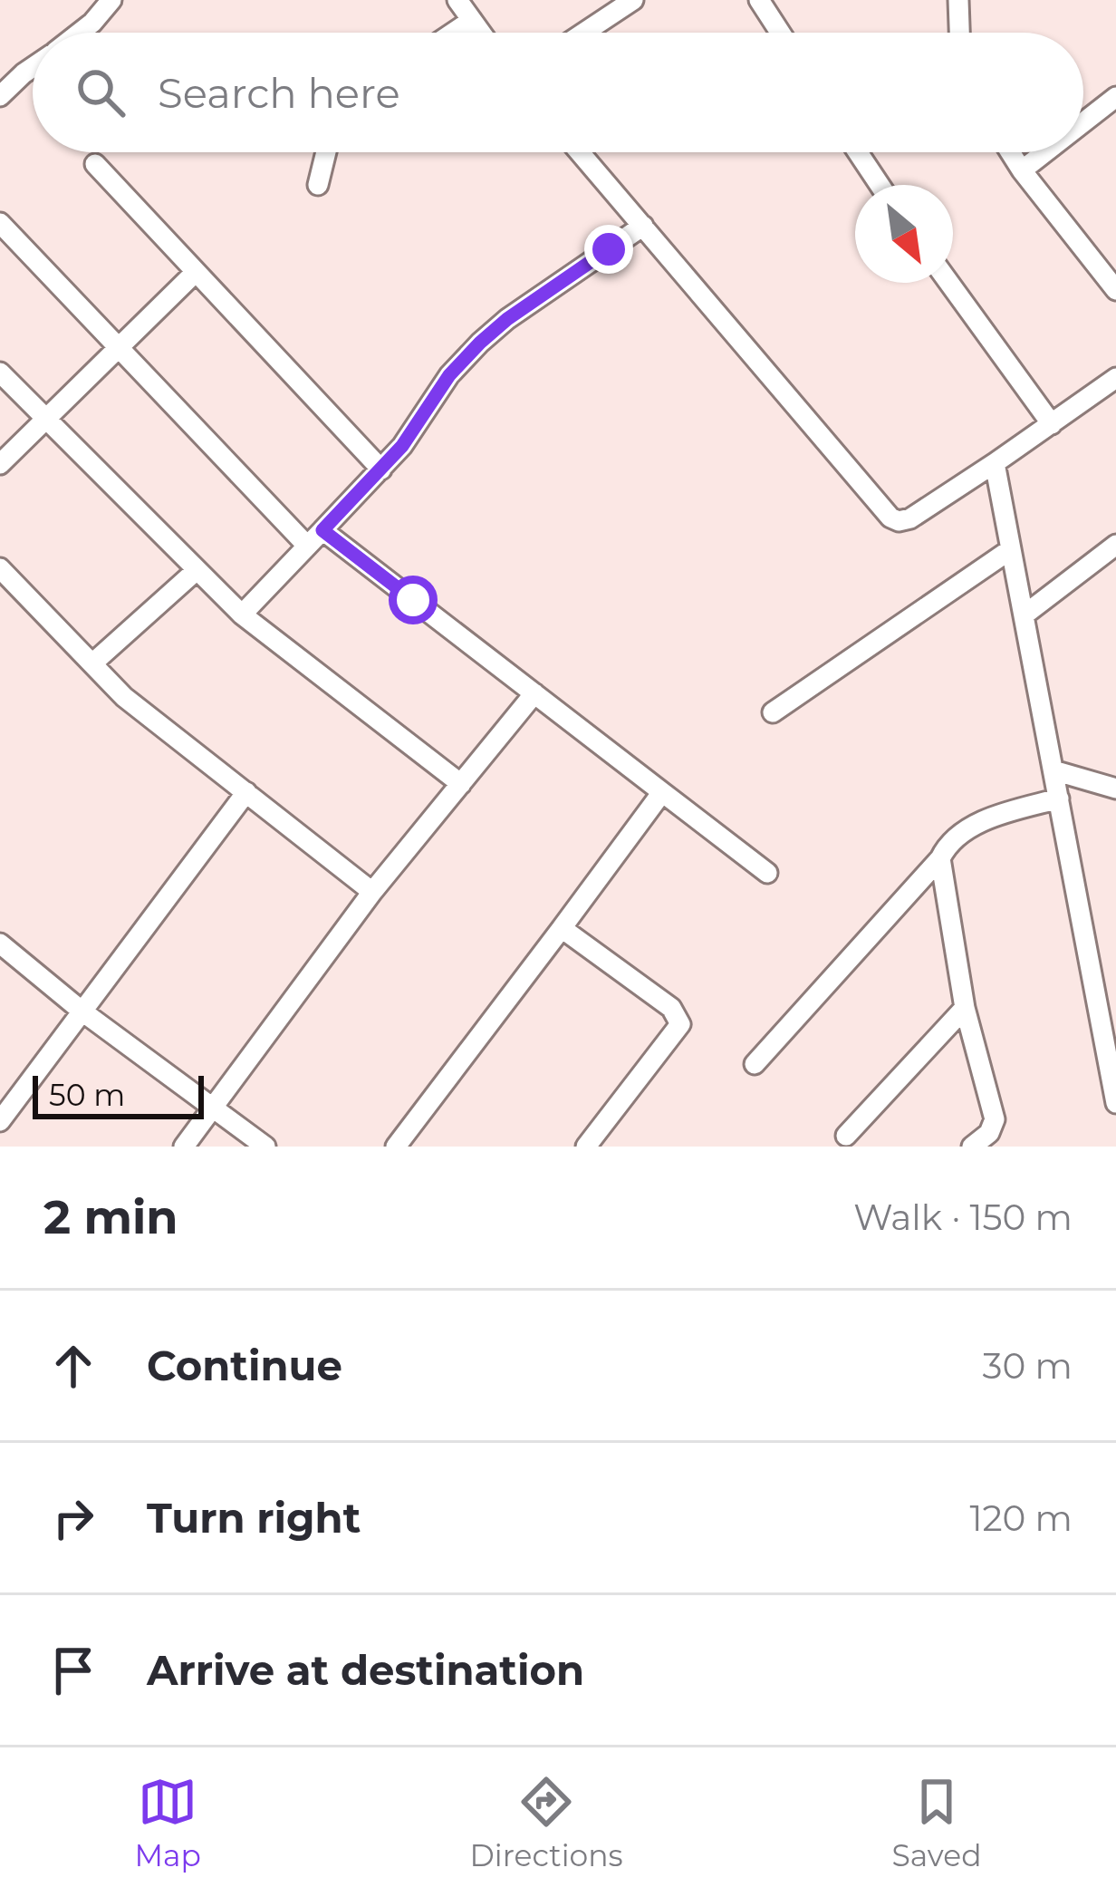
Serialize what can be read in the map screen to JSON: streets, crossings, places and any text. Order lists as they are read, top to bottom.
{
  "scale_bar": "50 m",
  "north": "bottom right",
  "page": {
    "search": "Search here",
    "scale": "50 m",
    "heading": ["2 min", "Walk · 150 m"],
    "list": [
      ["Continue", "30 m"],
      ["Turn right", "120 m"],
      "Arrive at destination"
    ],
    "nav": ["Map", "Directions", "Saved"]
  }
}
